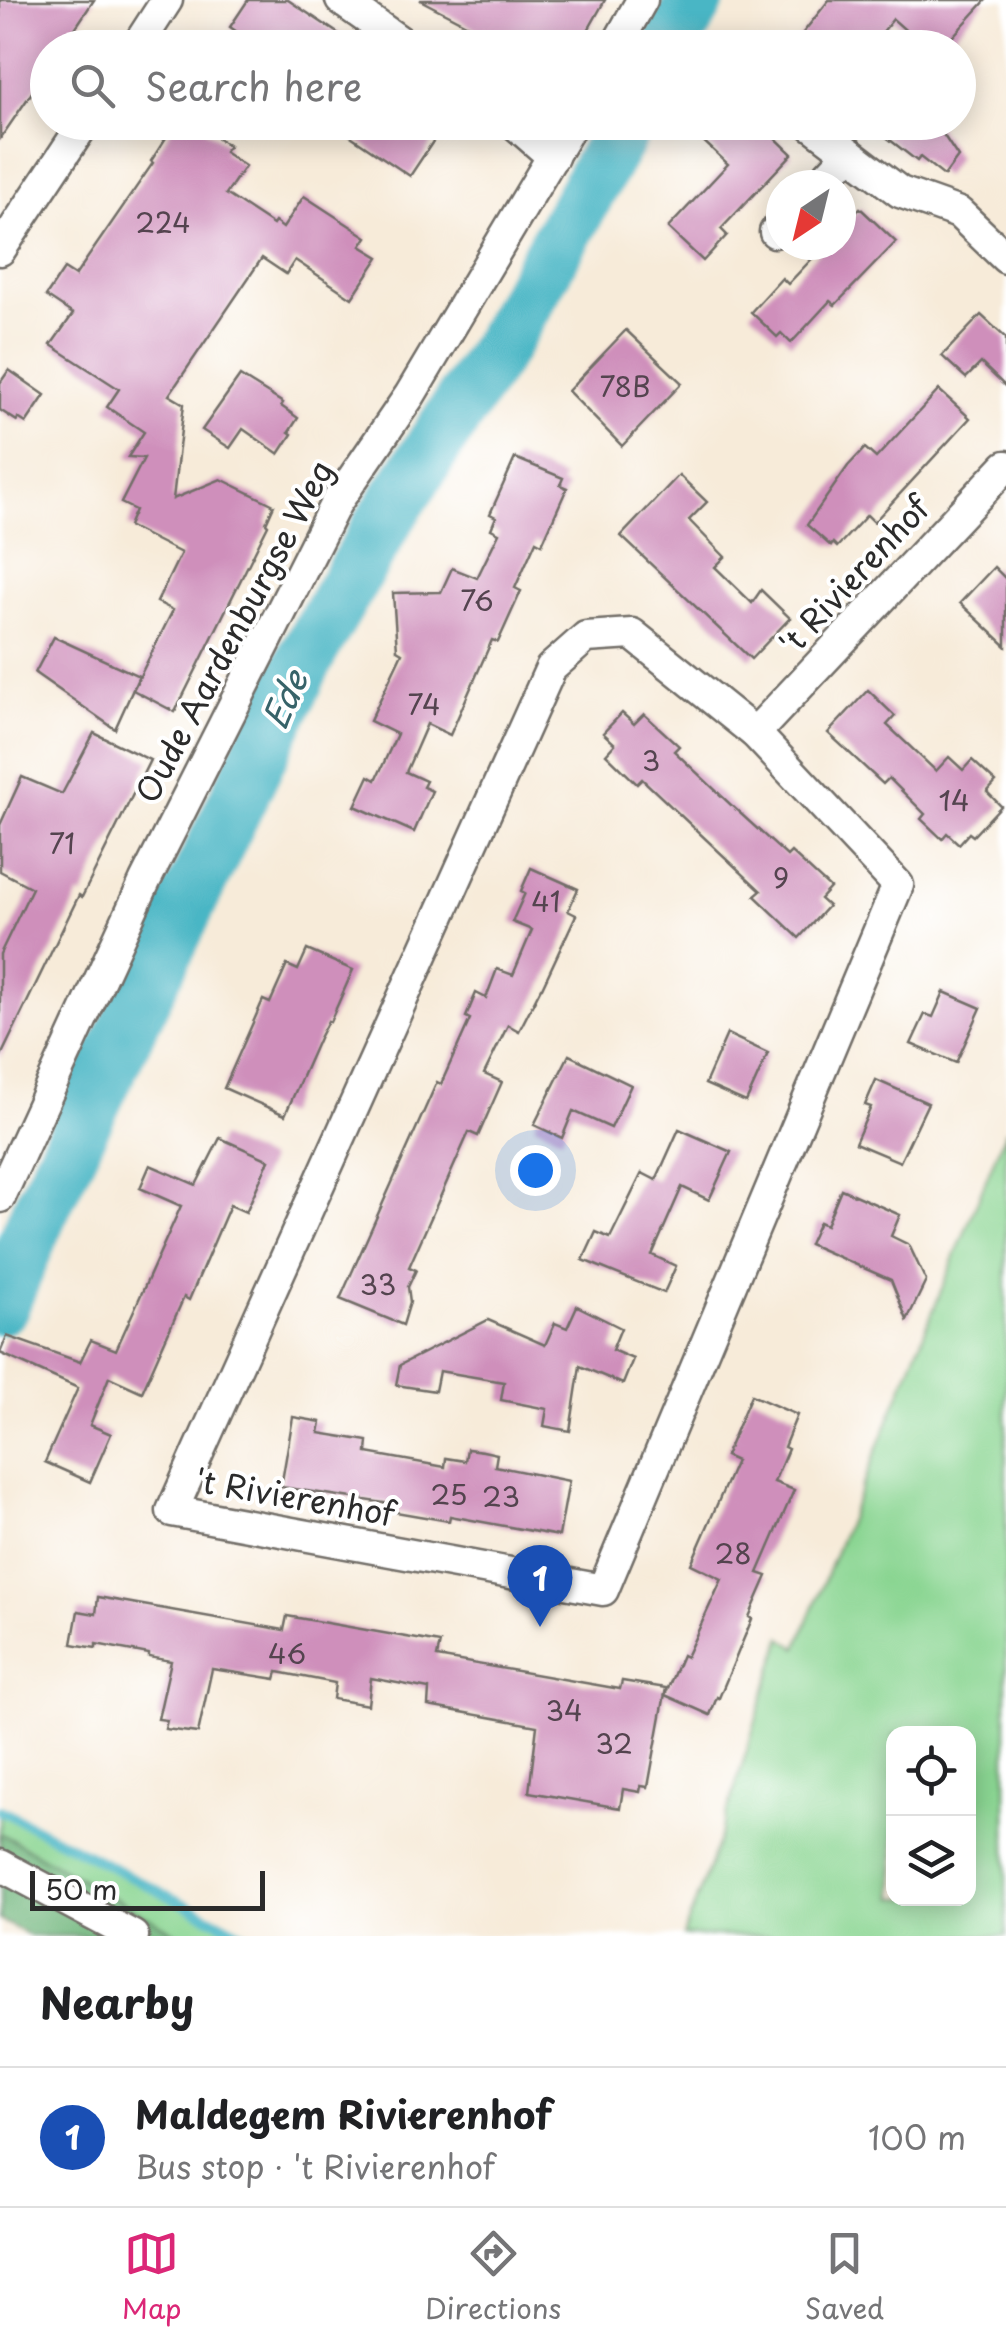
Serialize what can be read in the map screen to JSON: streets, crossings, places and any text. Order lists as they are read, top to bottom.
{
  "streets": {
    "street": ["'t Rivierenhof", "Oude Aardenburgse Weg"]
  },
  "water": ["Ede"],
  "house_numbers": [
    "224",
    "78B",
    "76",
    "74",
    "3",
    "14",
    "71",
    "9",
    "41",
    "33",
    "25",
    "23",
    "28",
    "46",
    "34",
    "32"
  ],
  "scale_bar": "50 m",
  "north": "bottom left",
  "page": {
    "search": "Search here",
    "pins": "1",
    "scale": "50 m",
    "heading": "Nearby",
    "list": [
      {
        "mark": "1",
        "name": "Maldegem Rivierenhof",
        "note": "Bus stop · 't Rivierenhof",
        "value": "100 m"
      }
    ],
    "nav": ["Map", "Directions", "Saved"]
  }
}
